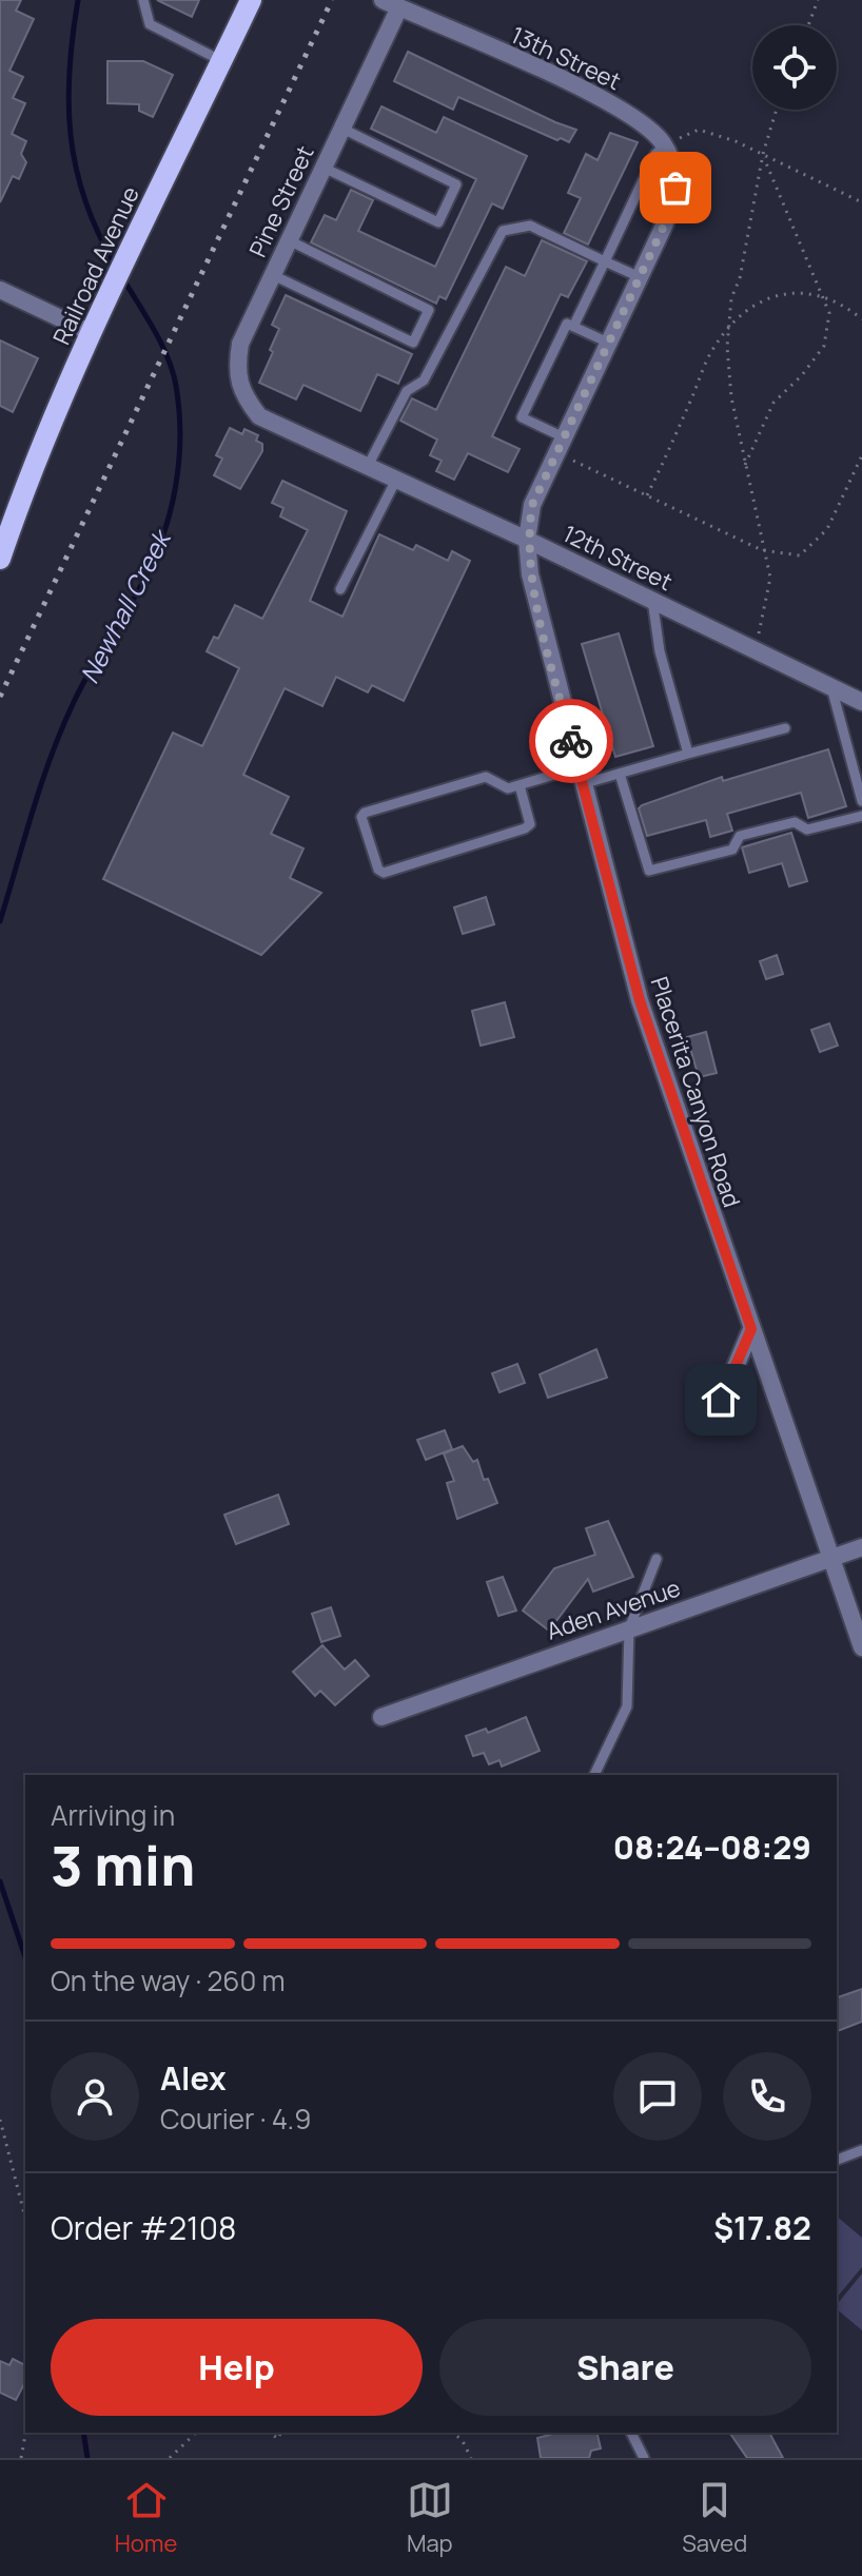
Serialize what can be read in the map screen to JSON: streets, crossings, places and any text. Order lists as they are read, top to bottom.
{
  "streets": {
    "main road": ["Railroad Avenue"],
    "street": [
      "13th Street",
      "Pine Street",
      "12th Street",
      "Placerita Canyon Road",
      "Aden Avenue"
    ]
  },
  "crossings": [
    ["13th Street", "Pine Street"],
    ["13th Street", "Placerita Canyon Road"],
    ["Pine Street", "12th Street"],
    ["12th Street", "Placerita Canyon Road"],
    ["Placerita Canyon Road", "Aden Avenue"]
  ],
  "water": ["Newhall Creek"],
  "page": {
    "heading": ["3 min", "Arriving in", "08:24–08:29"],
    "panel": [
      "Alex",
      "Courier · 4.9",
      "Order #2108",
      "$17.82"
    ],
    "bar": "On the way · 260 m",
    "buttons": ["Help", "Share"],
    "tabs": ["Home", "Map", "Saved"]
  }
}
